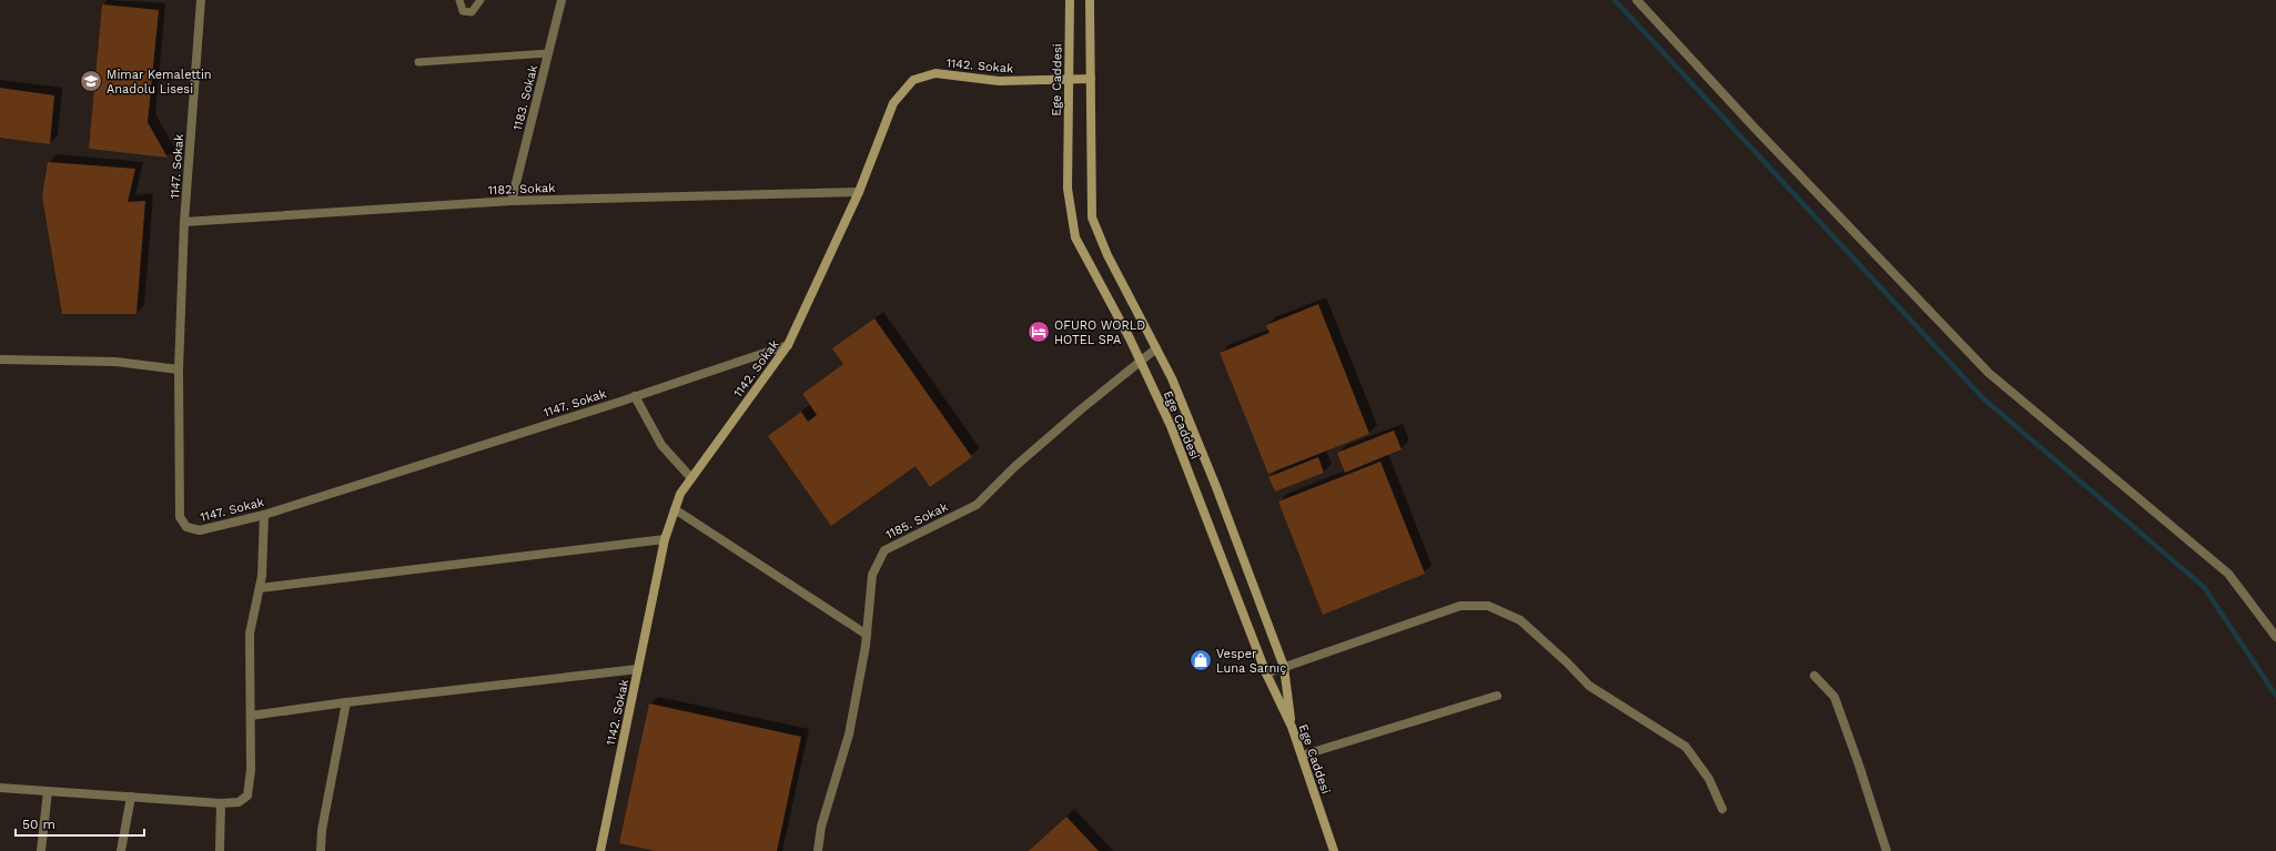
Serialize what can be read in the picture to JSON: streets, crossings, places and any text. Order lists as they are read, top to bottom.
{
  "streets": {
    "street": [
      "1142. Sokak",
      "Ege Caddesi",
      "1183. Sokak",
      "1147. Sokak",
      "1182. Sokak",
      "1185. Sokak"
    ]
  },
  "crossings": [
    ["1142. Sokak", "Ege Caddesi"],
    ["1142. Sokak", "1147. Sokak"],
    ["1142. Sokak", "1182. Sokak"],
    ["Ege Caddesi", "1185. Sokak"],
    ["1183. Sokak", "1182. Sokak"],
    ["1147. Sokak", "1182. Sokak"]
  ],
  "places": {
    "school or university": ["Mimar Kemalettin Anadolu Lisesi"],
    "hotel": ["OFURO WORLD HOTEL SPA"],
    "shop": ["Vesper Luna Sarnıç"]
  },
  "scale_bar": "50 m"
}
